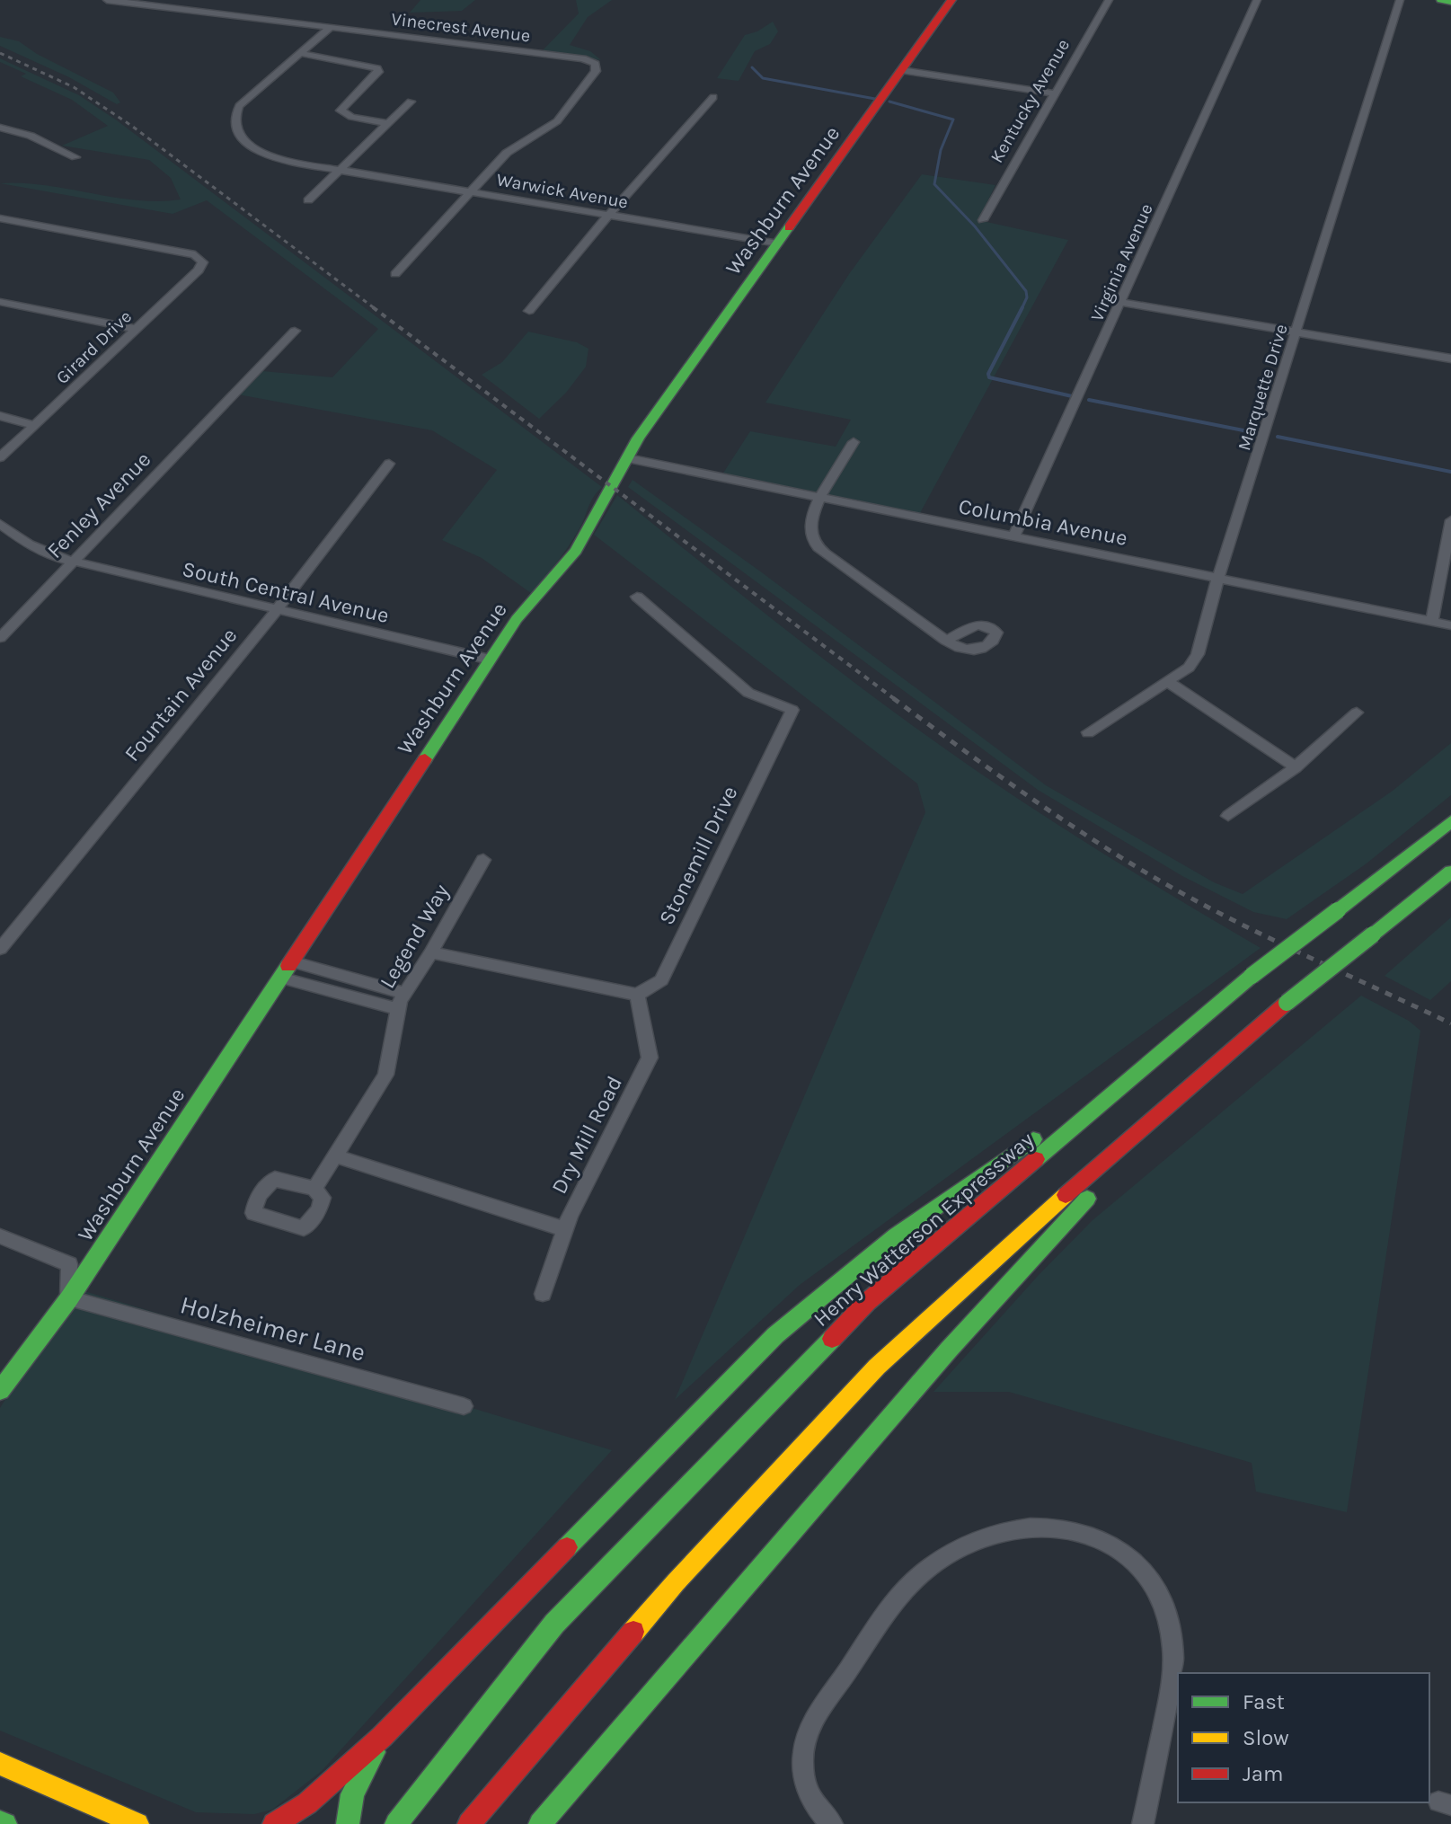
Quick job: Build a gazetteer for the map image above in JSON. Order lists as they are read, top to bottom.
{
  "streets": {
    "main road": ["Washburn Avenue", "Henry Watterson Expressway"],
    "street": [
      "Vinecrest Avenue",
      "Kentucky Avenue",
      "Warwick Avenue",
      "Virginia Avenue",
      "Girard Drive",
      "Marquette Drive",
      "Fenley Avenue",
      "Columbia Avenue",
      "South Central Avenue",
      "Fountain Avenue",
      "Stonemill Drive",
      "Legend Way",
      "Dry Mill Road",
      "Holzheimer Lane"
    ]
  },
  "crossings": [
    ["Vinecrest Avenue", "Warwick Avenue"],
    ["Warwick Avenue", "Washburn Avenue"],
    ["Washburn Avenue", "Columbia Avenue"],
    ["Washburn Avenue", "South Central Avenue"],
    ["Washburn Avenue", "Holzheimer Lane"],
    ["Virginia Avenue", "Columbia Avenue"],
    ["Marquette Drive", "Columbia Avenue"],
    ["Fenley Avenue", "South Central Avenue"],
    ["South Central Avenue", "Fountain Avenue"],
    ["Stonemill Drive", "Dry Mill Road"]
  ],
  "legend": ["Fast", "Slow", "Jam"]
}
